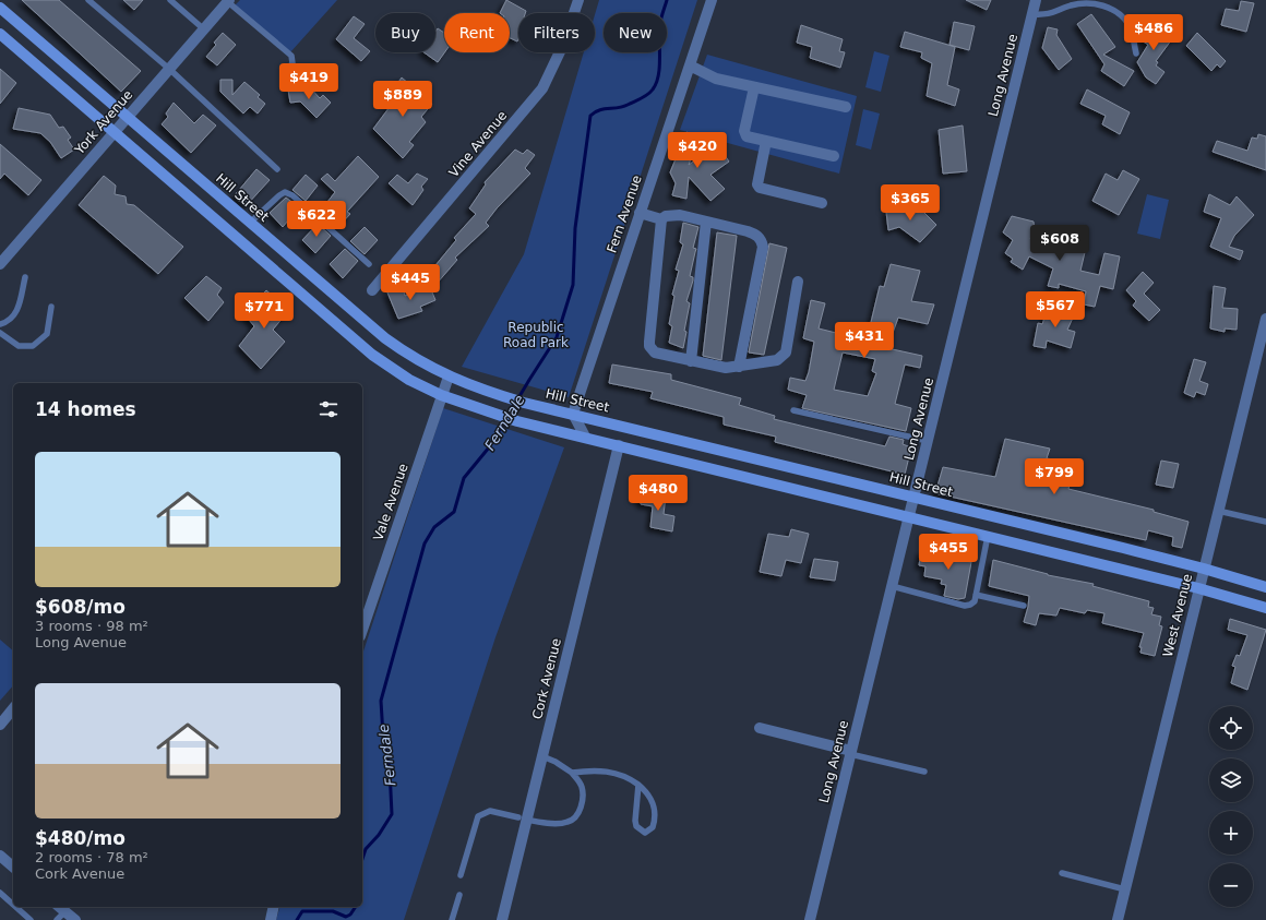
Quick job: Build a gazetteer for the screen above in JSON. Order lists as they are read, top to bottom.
{
  "streets": {
    "main road": ["Hill Street"],
    "street": [
      "Long Avenue",
      "York Avenue",
      "Vine Avenue",
      "Fern Avenue",
      "Vale Avenue",
      "West Avenue",
      "Cork Avenue"
    ]
  },
  "crossings": [
    ["Long Avenue", "Hill Street"],
    ["York Avenue", "Hill Street"],
    ["Hill Street", "Fern Avenue"],
    ["Hill Street", "Vale Avenue"],
    ["Hill Street", "West Avenue"]
  ],
  "water": ["Ferndale"],
  "parks": ["Republic Road Park"],
  "page": {
    "chip": [
      "Buy",
      "Rent",
      "Filters",
      "New"
    ],
    "price": [
      "$486",
      "$419",
      "$889",
      "$420",
      "$365",
      "$622",
      "$608",
      "$445",
      "$567",
      "$771",
      "$431",
      "$799",
      "$480",
      "$455"
    ],
    "heading": "14 homes",
    "list": [
      {
        "name": "$608/mo",
        "note": "3 rooms · 98 m² · Long Avenue"
      },
      {
        "name": "$480/mo",
        "note": "2 rooms · 78 m² · Cork Avenue"
      }
    ],
    "map_buttons": ["+", "−"]
  }
}
